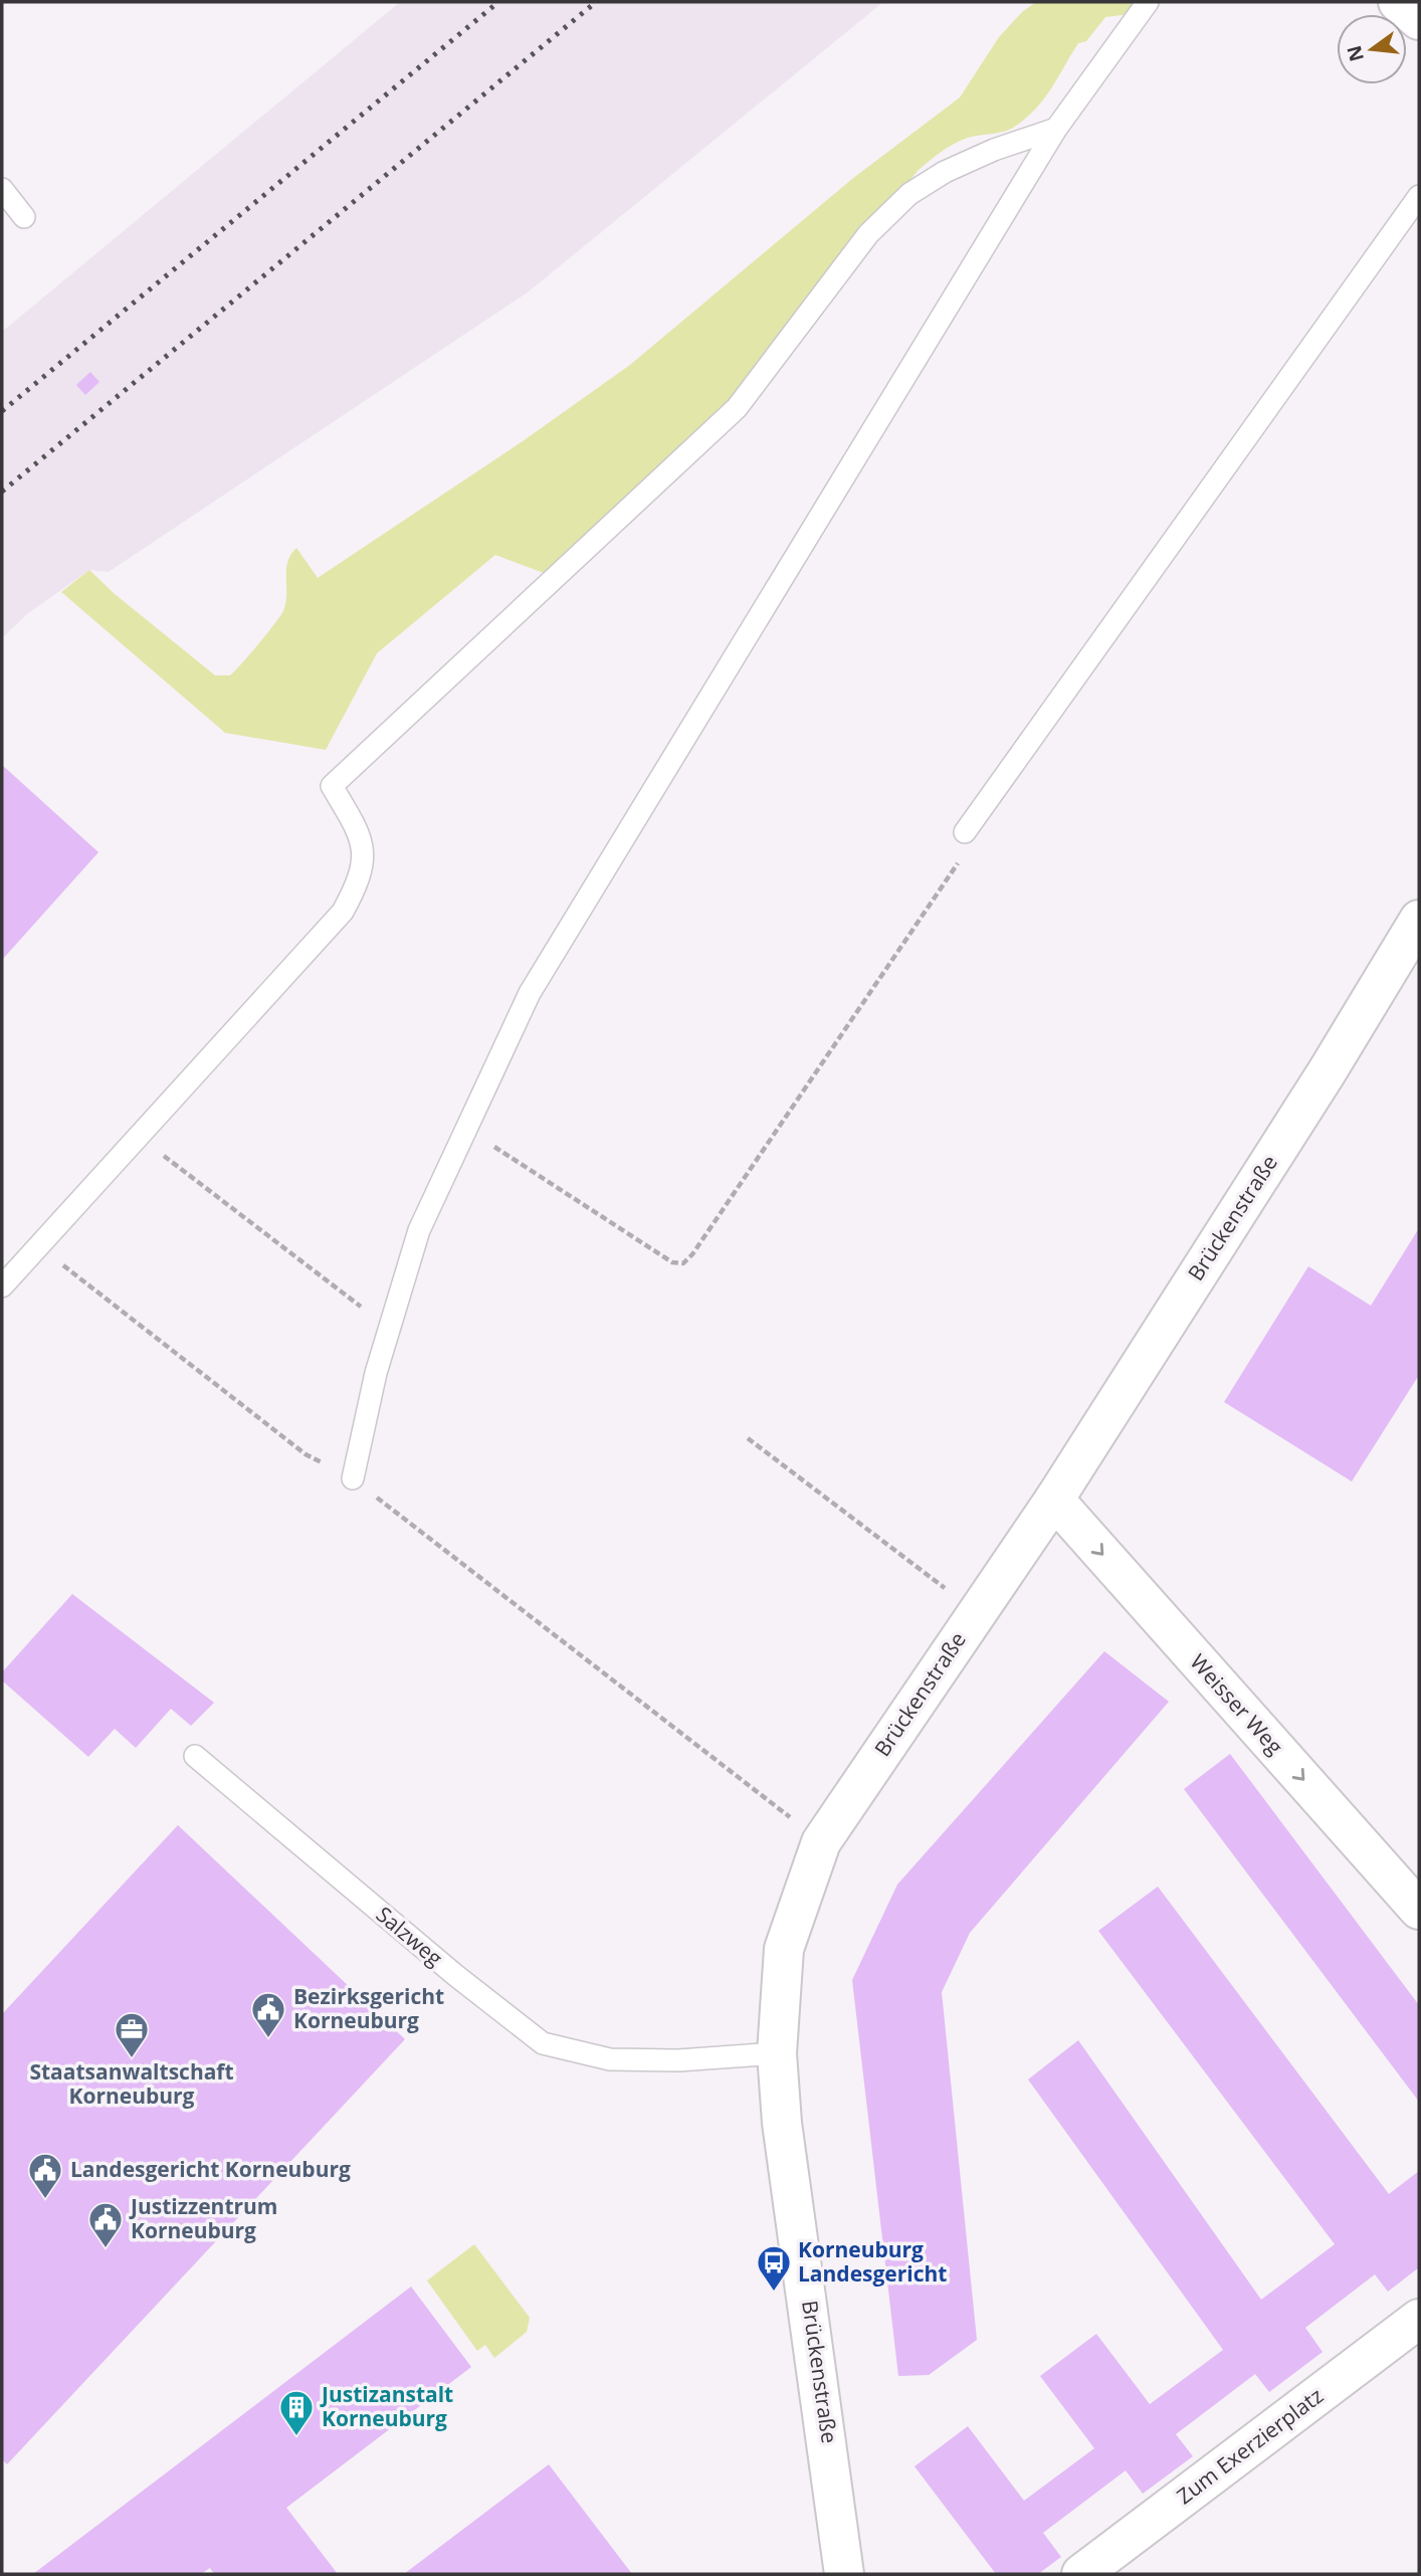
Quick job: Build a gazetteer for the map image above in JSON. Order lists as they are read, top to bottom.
{
  "streets": {
    "street": ["Brückenstraße", "Weisser Weg", "Zum Exerzierplatz"],
    "lane": ["Salzweg"]
  },
  "crossings": [
    ["Brückenstraße", "Weisser Weg"],
    ["Brückenstraße", "Salzweg"]
  ],
  "one_way": ["Weisser Weg"],
  "places": {
    "public building": ["Bezirksgericht Korneuburg", "Landesgericht Korneuburg", "Justizzentrum Korneuburg"],
    "office": ["Staatsanwaltschaft Korneuburg"],
    "bus stop": ["Korneuburg Landesgericht"],
    "building": ["Justizanstalt Korneuburg"]
  },
  "north": "left"
}
